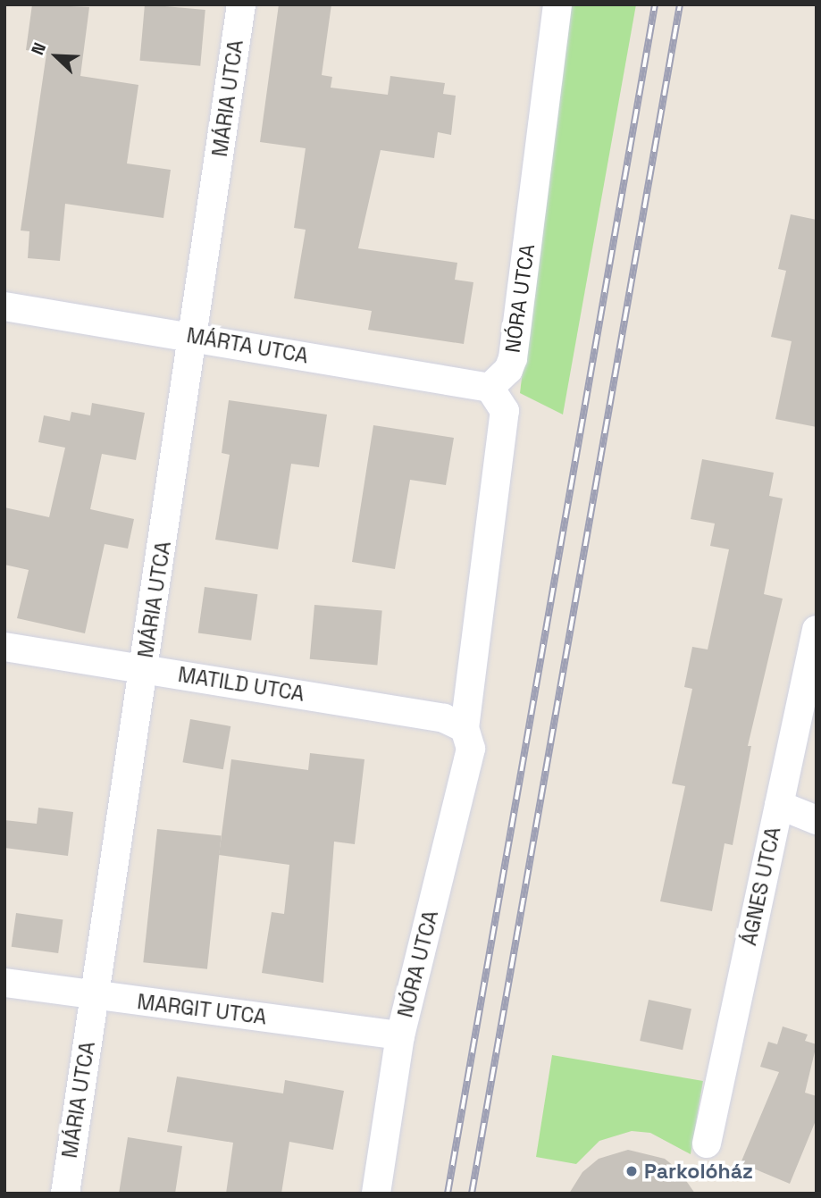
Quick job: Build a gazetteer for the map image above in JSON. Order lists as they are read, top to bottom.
{
  "streets": {
    "street": [
      "MÁRIA UTCA",
      "NÓRA UTCA",
      "MÁRTA UTCA",
      "MATILD UTCA",
      "ÁGNES UTCA",
      "MARGIT UTCA"
    ]
  },
  "crossings": [
    ["MÁRIA UTCA", "MÁRTA UTCA"],
    ["MÁRIA UTCA", "MATILD UTCA"],
    ["MÁRIA UTCA", "MARGIT UTCA"],
    ["NÓRA UTCA", "MÁRTA UTCA"],
    ["NÓRA UTCA", "MATILD UTCA"],
    ["NÓRA UTCA", "MARGIT UTCA"]
  ],
  "places": ["Parkolóház"],
  "north": "top left"
}
